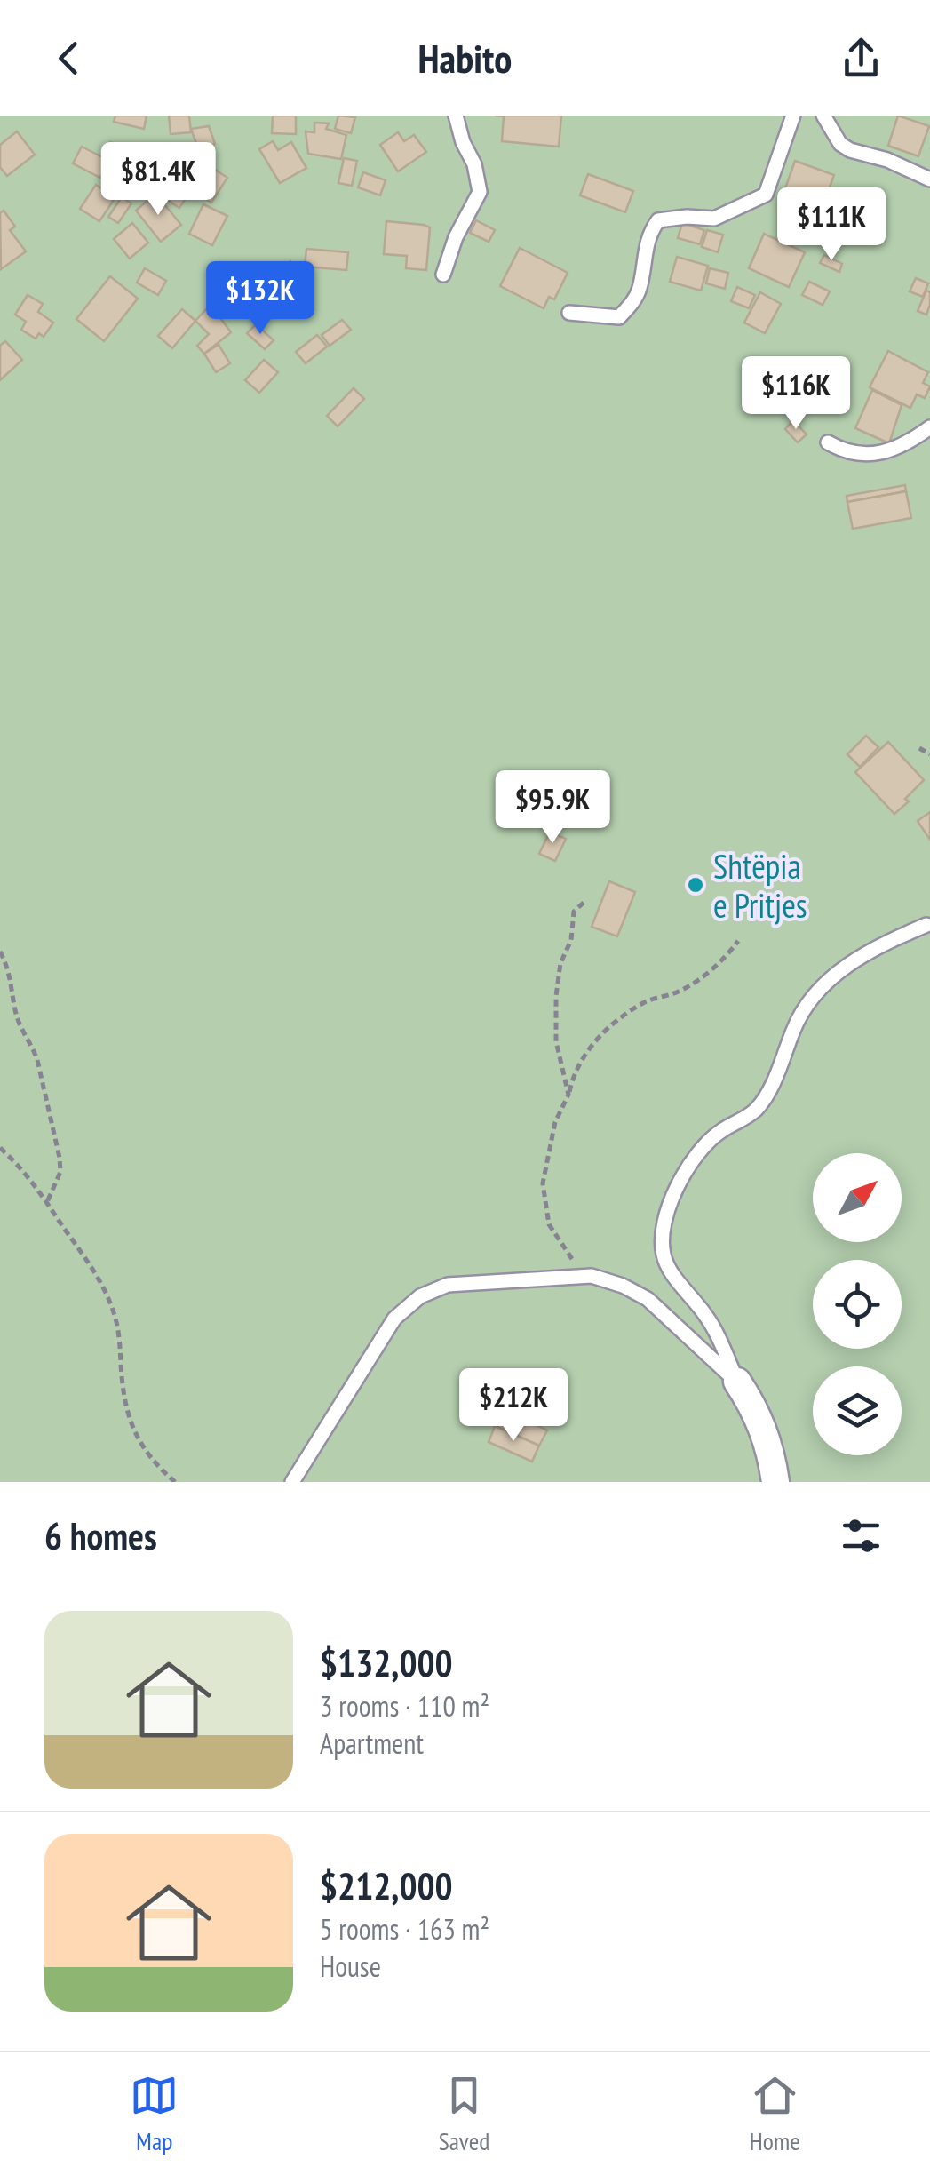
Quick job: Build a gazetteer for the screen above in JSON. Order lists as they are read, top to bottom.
{
  "places": ["Shtëpia e Pritjes"],
  "north": "top right",
  "page": {
    "header": "Habito",
    "price": [
      "$81.4K",
      "$111K",
      "$132K",
      "$116K",
      "$95.9K",
      "$212K"
    ],
    "heading": "6 homes",
    "list": [
      {
        "name": "$132,000",
        "note": "3 rooms · 110 m² · Apartment"
      },
      {
        "name": "$212,000",
        "note": "5 rooms · 163 m² · House"
      }
    ],
    "tabs": ["Map", "Saved", "Home"]
  }
}
